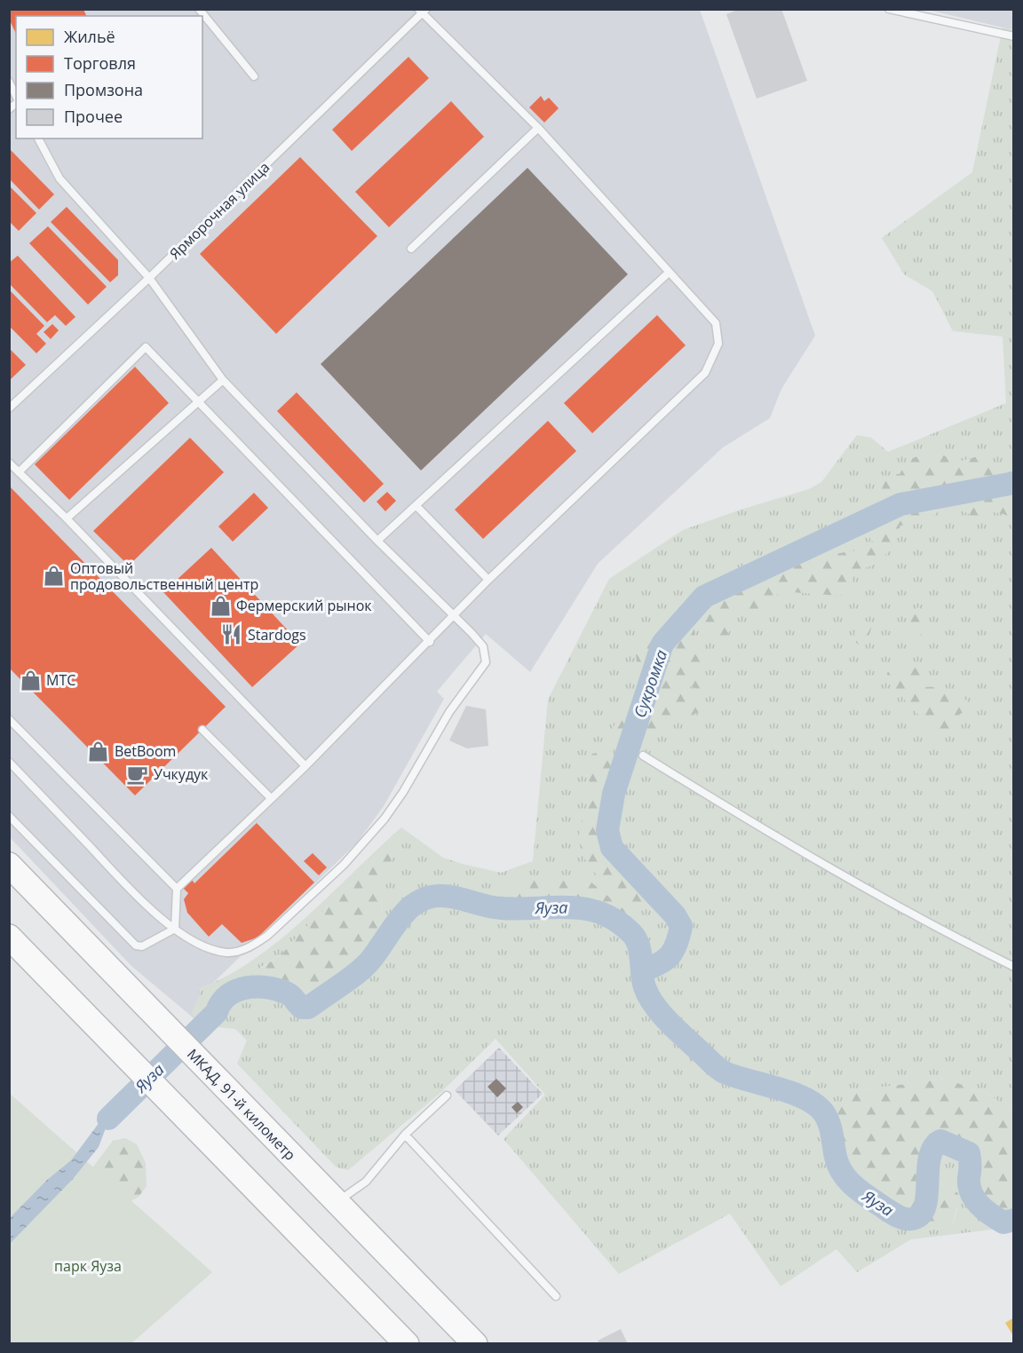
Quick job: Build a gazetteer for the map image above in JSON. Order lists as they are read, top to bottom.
{
  "streets": {
    "highway": ["МКАД, 91-й километр"],
    "lane": ["Ярморочная улица"]
  },
  "water": ["Сукромка", "Яуза"],
  "parks": ["парк Яуза"],
  "places": {
    "shop": [
      "Оптовый продовольственный центр",
      "Фермерский рынок",
      "МТС",
      "BetBoom"
    ],
    "restaurant": ["Stardogs"],
    "cafe": ["Учкудук"]
  },
  "legend": [
    "Жильё",
    "Торговля",
    "Промзона",
    "Прочее"
  ]
}
